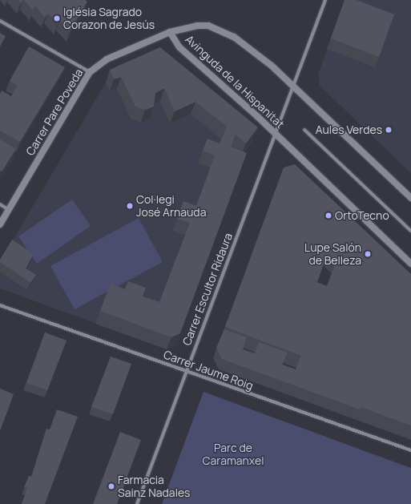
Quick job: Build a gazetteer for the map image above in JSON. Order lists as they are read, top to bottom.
{
  "streets": {
    "street": [
      "Avinguda de la Hispanitat",
      "Carrer Pare Poveda",
      "Carrer Escultor Ridaura",
      "Carrer Jaume Roig"
    ]
  },
  "crossings": [
    ["Avinguda de la Hispanitat", "Carrer Pare Poveda"],
    ["Avinguda de la Hispanitat", "Carrer Escultor Ridaura"],
    ["Carrer Escultor Ridaura", "Carrer Jaume Roig"]
  ],
  "parks": ["Parc de Caramanxel"],
  "places": [
    "Iglésia Sagrado Corazon de Jesús",
    "Aules Verdes",
    "Col·legi José Arnauda",
    "OrtoTecno",
    "Lupe Salón de Belleza",
    "Farmacia Sainz Nadales"
  ]
}
